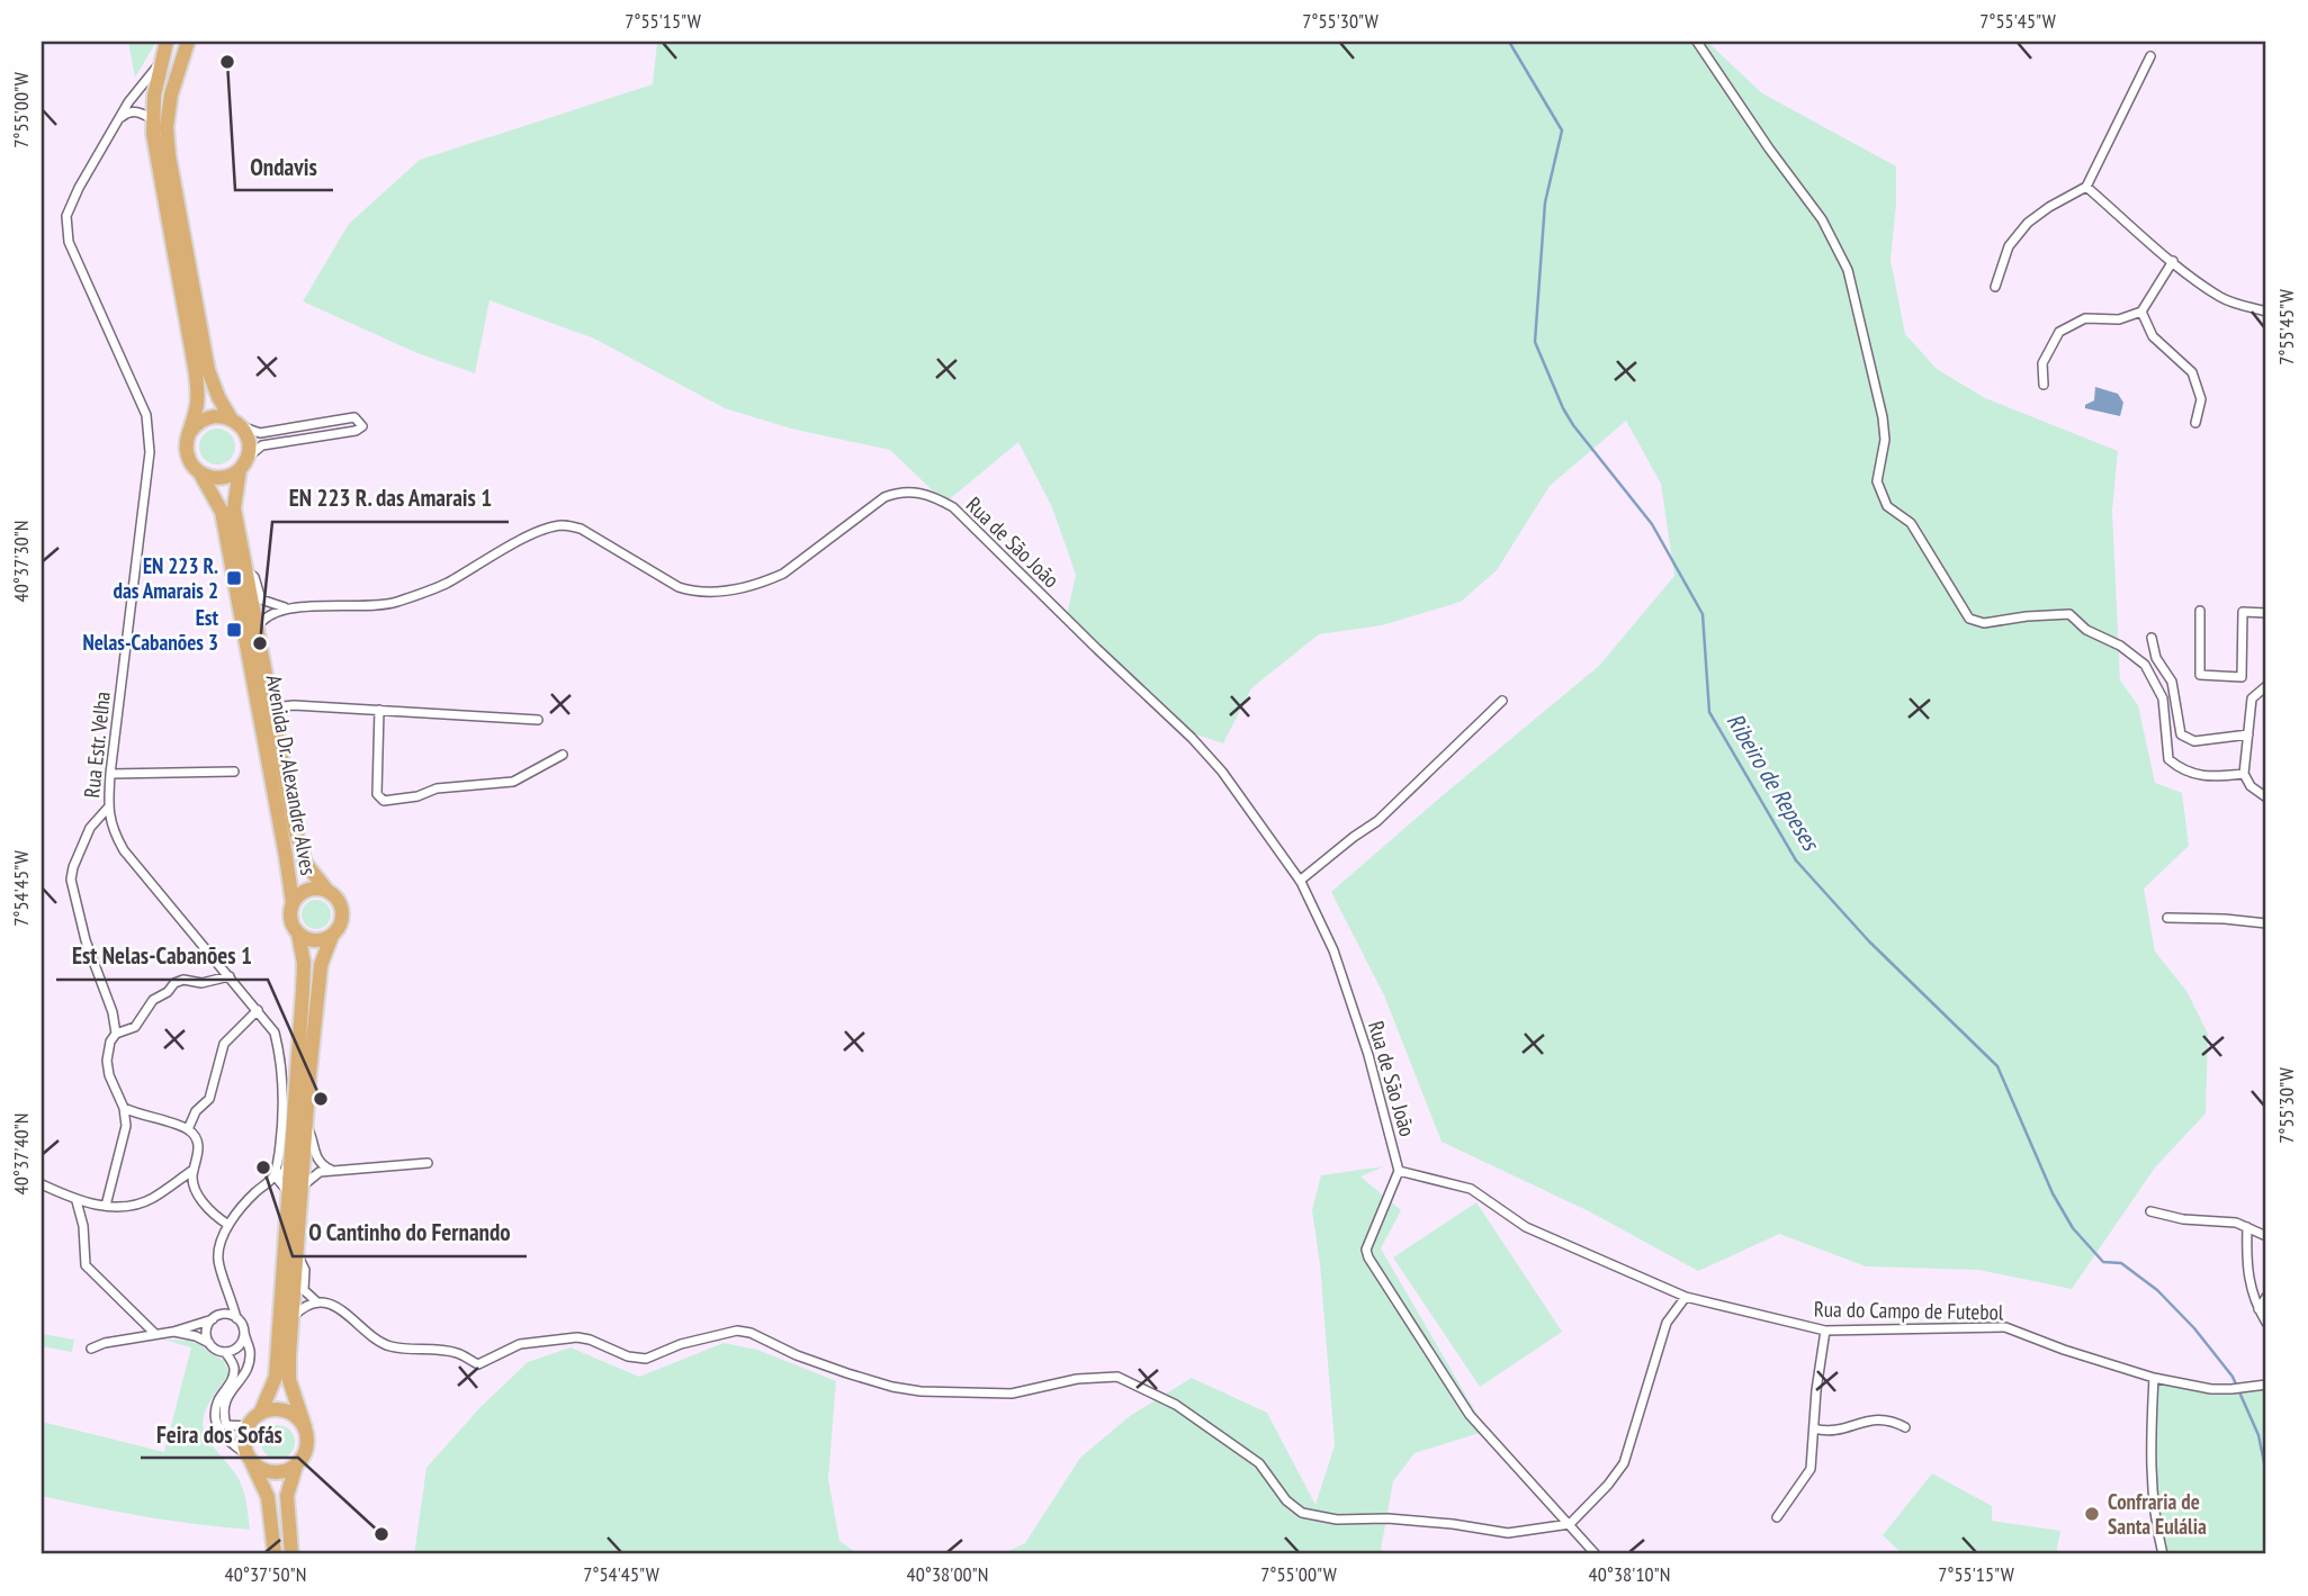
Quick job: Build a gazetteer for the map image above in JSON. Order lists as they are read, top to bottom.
{
  "streets": {
    "main road": ["Avenida Dr. Alexandre Alves"],
    "street": ["Rua de São João", "Rua Estr. Velha", "Rua do Campo de Futebol"]
  },
  "crossings": [
    ["Rua de São João", "Rua do Campo de Futebol"]
  ],
  "water": ["Ribeiro de Repeses"],
  "places": {
    "other": [
      "Ondavis",
      "EN 223 R. das Amarais 1",
      "Est Nelas-Cabanões 1",
      "O Cantinho do Fernando",
      "Confraria de Santa Eulália",
      "Feira dos Sofás"
    ],
    "transit": ["EN 223 R. das Amarais 2", "Est Nelas-Cabanões 3"]
  },
  "coordinates": [
    "7°55'15\"W",
    "7°55'30\"W",
    "7°55'45\"W",
    "7°55'00\"W",
    "40°37'30\"N",
    "7°54'45\"W",
    "40°37'40\"N",
    "40°37'50\"N",
    "40°38'00\"N",
    "40°38'10\"N"
  ]
}
